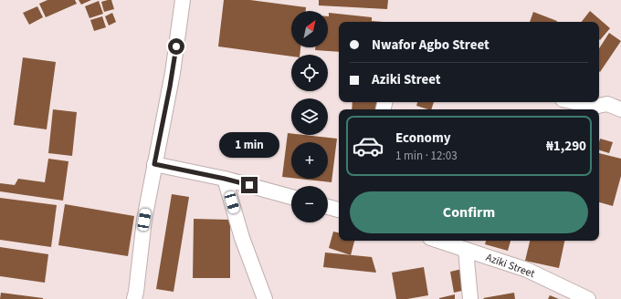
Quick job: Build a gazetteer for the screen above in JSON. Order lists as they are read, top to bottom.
{
  "streets": {
    "street": ["Aziki Street"]
  },
  "north": "top right",
  "page": {
    "map_buttons": ["+", "−"],
    "banner": ["Nwafor Agbo Street", "Aziki Street"],
    "list": [
      {
        "name": "Economy",
        "note": "1 min · 12:03",
        "value": "₦1,290"
      }
    ],
    "bubble": "1 min",
    "buttons": "Confirm"
  }
}
